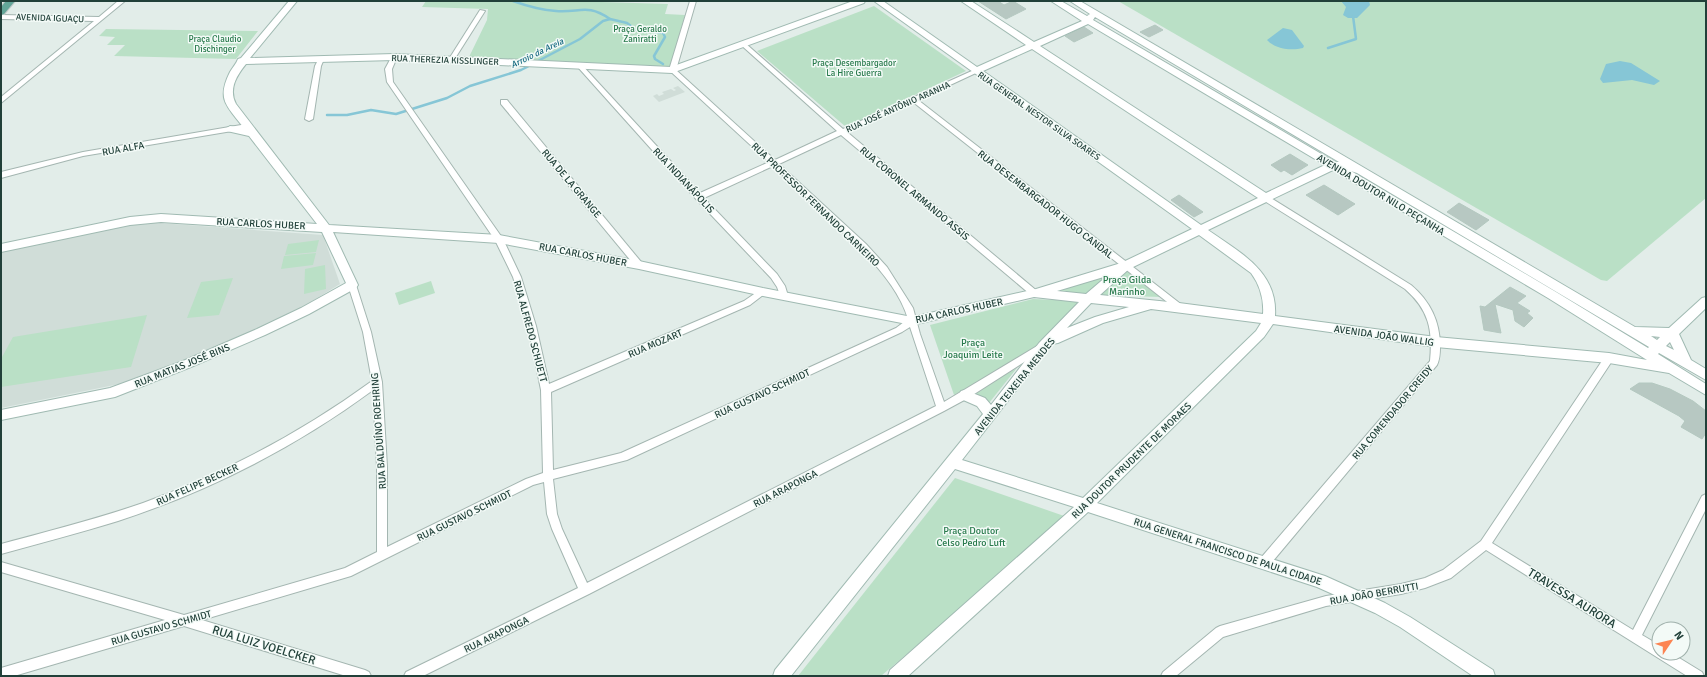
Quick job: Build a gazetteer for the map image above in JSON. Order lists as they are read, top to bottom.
{
  "streets": {
    "street": [
      "AVENIDA IGUAÇU",
      "RUA THEREZIA KISSLINGER",
      "RUA JOSÉ ANTÔNIO ARANHA",
      "RUA GENERAL NESTOR SILVA SOARES",
      "RUA ALFA",
      "RUA INDIANÁPOLIS",
      "RUA DE LA GRANGE",
      "RUA CORONEL ARMANDO ASSIS",
      "AVENIDA DOUTOR NILO PEÇANHA",
      "RUA PROFESSOR FERNANDO CARNEIRO",
      "RUA DESEMBARGADOR HUGO CANDAL",
      "RUA CARLOS HUBER",
      "RUA ALFREDO SCHUETT",
      "AVENIDA JOÃO WALLIG",
      "RUA MOZART",
      "RUA MATIAS JOSÉ BINS",
      "AVENIDA TEIXEIRA MENDES",
      "RUA GUSTAVO SCHMIDT",
      "RUA COMENDADOR CREIDY",
      "RUA BALDUÍNO ROEHRING",
      "RUA DOUTOR PRUDENTE DE MORAES",
      "RUA FELIPE BECKER",
      "RUA ARAPONGA",
      "RUA GENERAL FRANCISCO DE PAULA CIDADE",
      "RUA JOÃO BERRUTTI",
      "TRAVESSA AURORA",
      "RUA LUIZ VOELCKER"
    ]
  },
  "crossings": [
    ["RUA THEREZIA KISSLINGER", "RUA INDIANÁPOLIS"],
    ["RUA THEREZIA KISSLINGER", "RUA PROFESSOR FERNANDO CARNEIRO"],
    ["RUA THEREZIA KISSLINGER", "RUA ALFREDO SCHUETT"],
    ["RUA THEREZIA KISSLINGER", "RUA BALDUÍNO ROEHRING"],
    ["RUA JOSÉ ANTÔNIO ARANHA", "RUA GENERAL NESTOR SILVA SOARES"],
    ["RUA JOSÉ ANTÔNIO ARANHA", "RUA INDIANÁPOLIS"],
    ["RUA JOSÉ ANTÔNIO ARANHA", "RUA CORONEL ARMANDO ASSIS"],
    ["RUA JOSÉ ANTÔNIO ARANHA", "AVENIDA DOUTOR NILO PEÇANHA"],
    ["RUA JOSÉ ANTÔNIO ARANHA", "RUA PROFESSOR FERNANDO CARNEIRO"],
    ["RUA JOSÉ ANTÔNIO ARANHA", "RUA DESEMBARGADOR HUGO CANDAL"],
    ["RUA GENERAL NESTOR SILVA SOARES", "AVENIDA TEIXEIRA MENDES"],
    ["RUA INDIANÁPOLIS", "RUA CARLOS HUBER"],
    ["RUA DE LA GRANGE", "RUA CARLOS HUBER"],
    ["RUA CORONEL ARMANDO ASSIS", "RUA CARLOS HUBER"],
    ["AVENIDA DOUTOR NILO PEÇANHA", "AVENIDA JOÃO WALLIG"],
    ["AVENIDA DOUTOR NILO PEÇANHA", "AVENIDA TEIXEIRA MENDES"],
    ["RUA PROFESSOR FERNANDO CARNEIRO", "RUA CARLOS HUBER"],
    ["RUA PROFESSOR FERNANDO CARNEIRO", "RUA GUSTAVO SCHMIDT"],
    ["RUA PROFESSOR FERNANDO CARNEIRO", "RUA ARAPONGA"],
    ["RUA DESEMBARGADOR HUGO CANDAL", "AVENIDA JOÃO WALLIG"],
    ["RUA DESEMBARGADOR HUGO CANDAL", "AVENIDA TEIXEIRA MENDES"],
    ["RUA CARLOS HUBER", "RUA ALFREDO SCHUETT"],
    ["RUA CARLOS HUBER", "AVENIDA JOÃO WALLIG"],
    ["RUA CARLOS HUBER", "RUA MOZART"],
    ["RUA CARLOS HUBER", "AVENIDA TEIXEIRA MENDES"],
    ["RUA CARLOS HUBER", "RUA GUSTAVO SCHMIDT"],
    ["RUA CARLOS HUBER", "RUA BALDUÍNO ROEHRING"],
    ["RUA CARLOS HUBER", "RUA ARAPONGA"],
    ["RUA ALFREDO SCHUETT", "RUA MOZART"],
    ["RUA ALFREDO SCHUETT", "RUA GUSTAVO SCHMIDT"],
    ["RUA ALFREDO SCHUETT", "RUA ARAPONGA"],
    ["AVENIDA JOÃO WALLIG", "RUA COMENDADOR CREIDY"],
    ["AVENIDA JOÃO WALLIG", "RUA DOUTOR PRUDENTE DE MORAES"],
    ["AVENIDA JOÃO WALLIG", "RUA ARAPONGA"],
    ["AVENIDA JOÃO WALLIG", "RUA JOÃO BERRUTTI"],
    ["RUA MATIAS JOSÉ BINS", "RUA BALDUÍNO ROEHRING"],
    ["AVENIDA TEIXEIRA MENDES", "RUA COMENDADOR CREIDY"],
    ["AVENIDA TEIXEIRA MENDES", "RUA ARAPONGA"],
    ["AVENIDA TEIXEIRA MENDES", "RUA GENERAL FRANCISCO DE PAULA CIDADE"],
    ["RUA GUSTAVO SCHMIDT", "RUA BALDUÍNO ROEHRING"],
    ["RUA GUSTAVO SCHMIDT", "RUA LUIZ VOELCKER"],
    ["RUA COMENDADOR CREIDY", "RUA GENERAL FRANCISCO DE PAULA CIDADE"],
    ["RUA BALDUÍNO ROEHRING", "RUA FELIPE BECKER"],
    ["RUA DOUTOR PRUDENTE DE MORAES", "RUA GENERAL FRANCISCO DE PAULA CIDADE"],
    ["RUA GENERAL FRANCISCO DE PAULA CIDADE", "RUA JOÃO BERRUTTI"],
    ["RUA JOÃO BERRUTTI", "TRAVESSA AURORA"]
  ],
  "water": ["Arroio da Areia"],
  "parks": [
    "Praça Geraldo Zaniratti",
    "Praça Claudio Dischinger",
    "Praça Desembargador La Hire Guerra",
    "Praça Gilda Marinho",
    "Praça Joaquim Leite",
    "Praça Doutor Celso Pedro Luft"
  ],
  "north": "top right"
}
